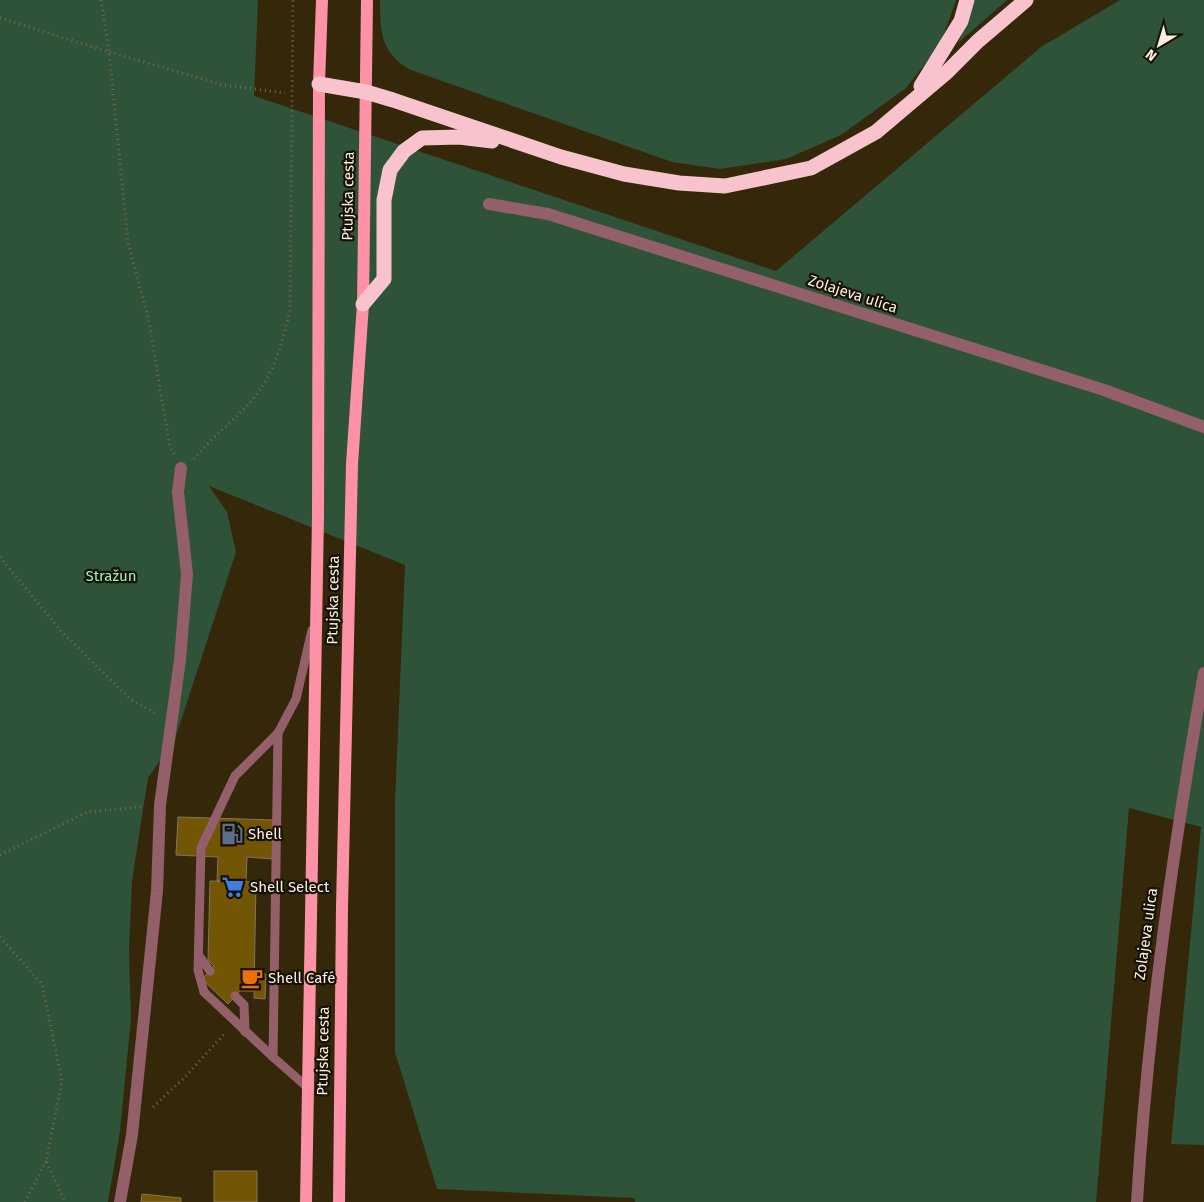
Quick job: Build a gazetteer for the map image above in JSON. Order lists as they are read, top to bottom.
{
  "streets": {
    "main road": ["Ptujska cesta"],
    "street": ["Zolajeva ulica"]
  },
  "parks": ["Stražun"],
  "places": {
    "fuel station": ["Shell"],
    "supermarket": ["Shell Select"],
    "cafe": ["Shell Café"]
  },
  "north": "bottom left"
}
